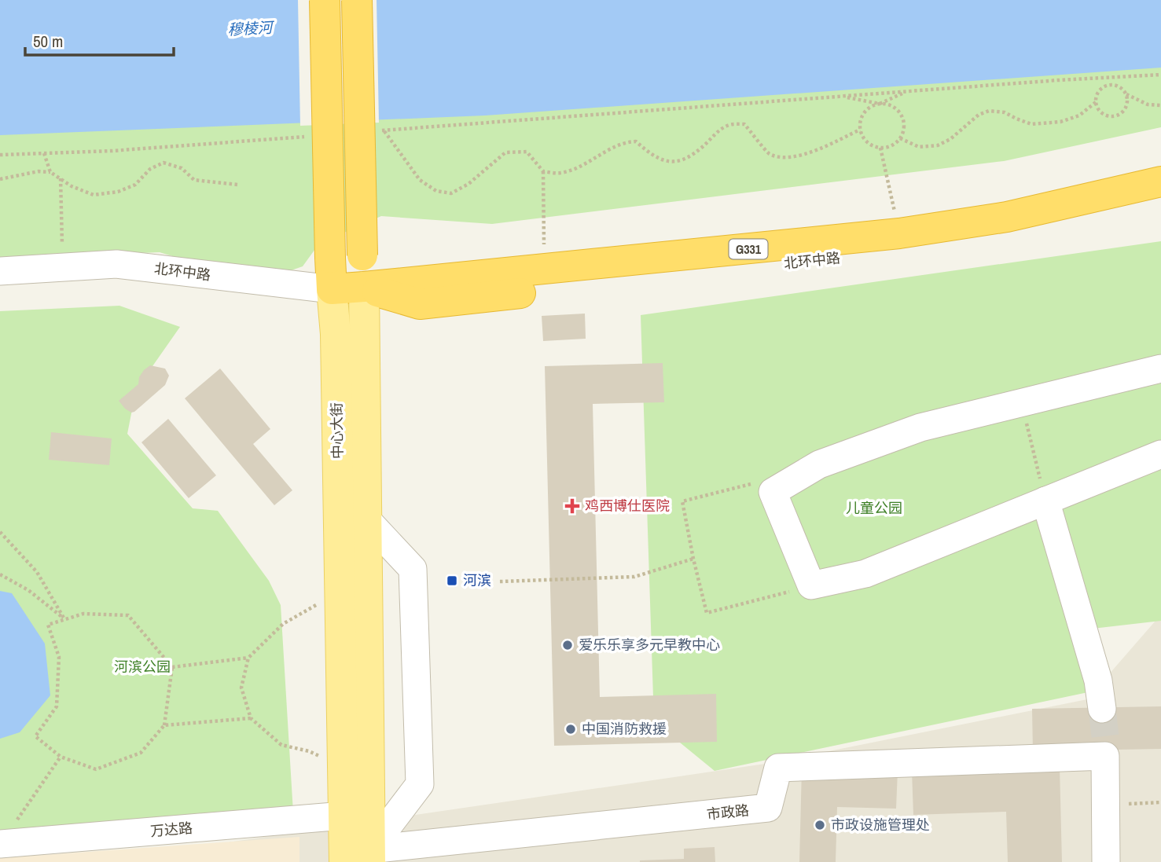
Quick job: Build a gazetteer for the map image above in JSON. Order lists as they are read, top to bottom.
{
  "streets": {
    "highway": ["G331", "北环中路", "中心大街"],
    "street": ["市政路", "万达路"]
  },
  "crossings": [
    ["北环中路", "中心大街"],
    ["中心大街", "市政路"],
    ["中心大街", "万达路"]
  ],
  "water": ["穆棱河"],
  "parks": ["儿童公园", "河滨公园"],
  "places": {
    "health": ["鸡西博仕医院"],
    "transit": ["河滨"],
    "other": ["爱乐乐享多元早教中心", "中国消防救援", "市政设施管理处"]
  },
  "scale_bar": "50 m"
}
